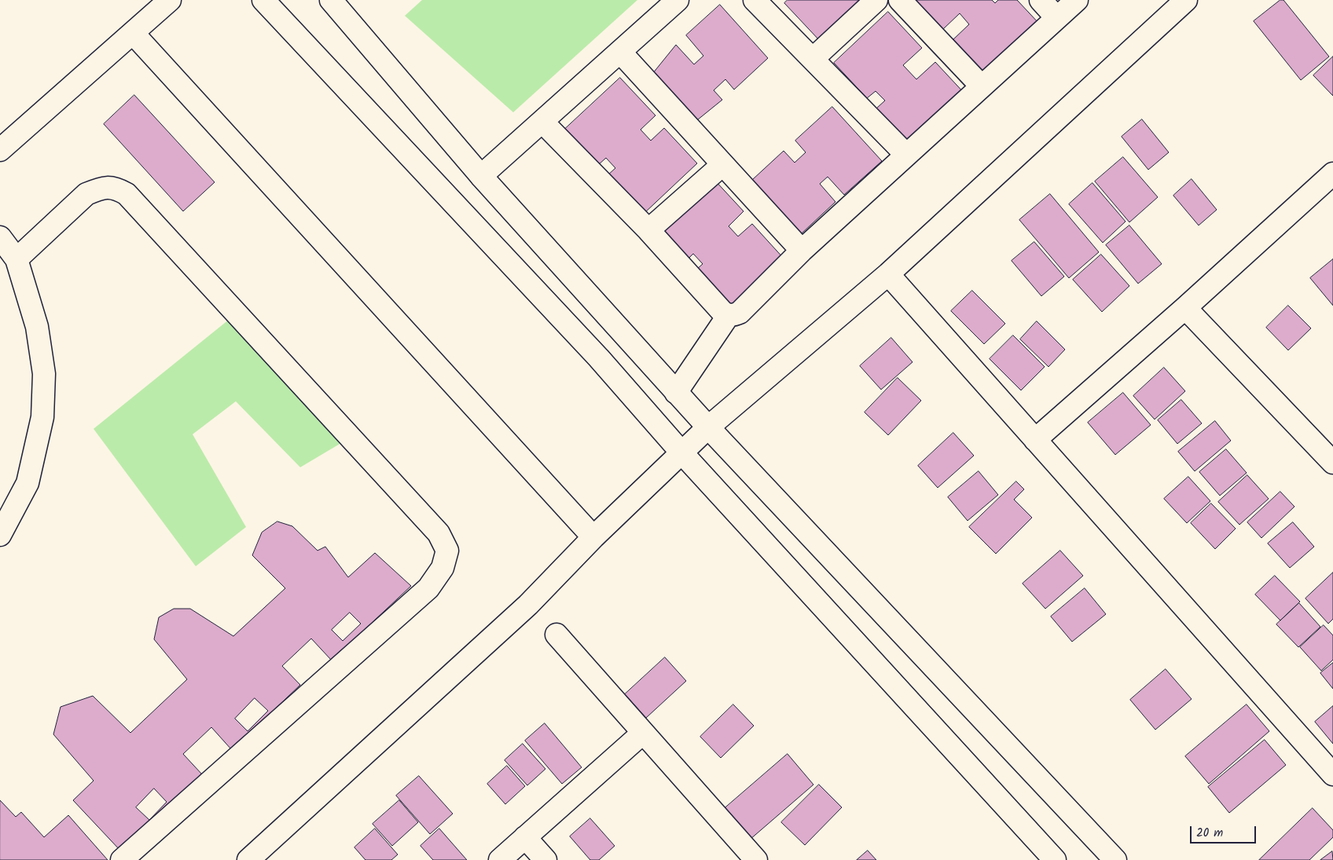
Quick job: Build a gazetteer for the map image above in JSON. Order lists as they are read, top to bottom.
{
  "scale_bar": "20 m"
}
